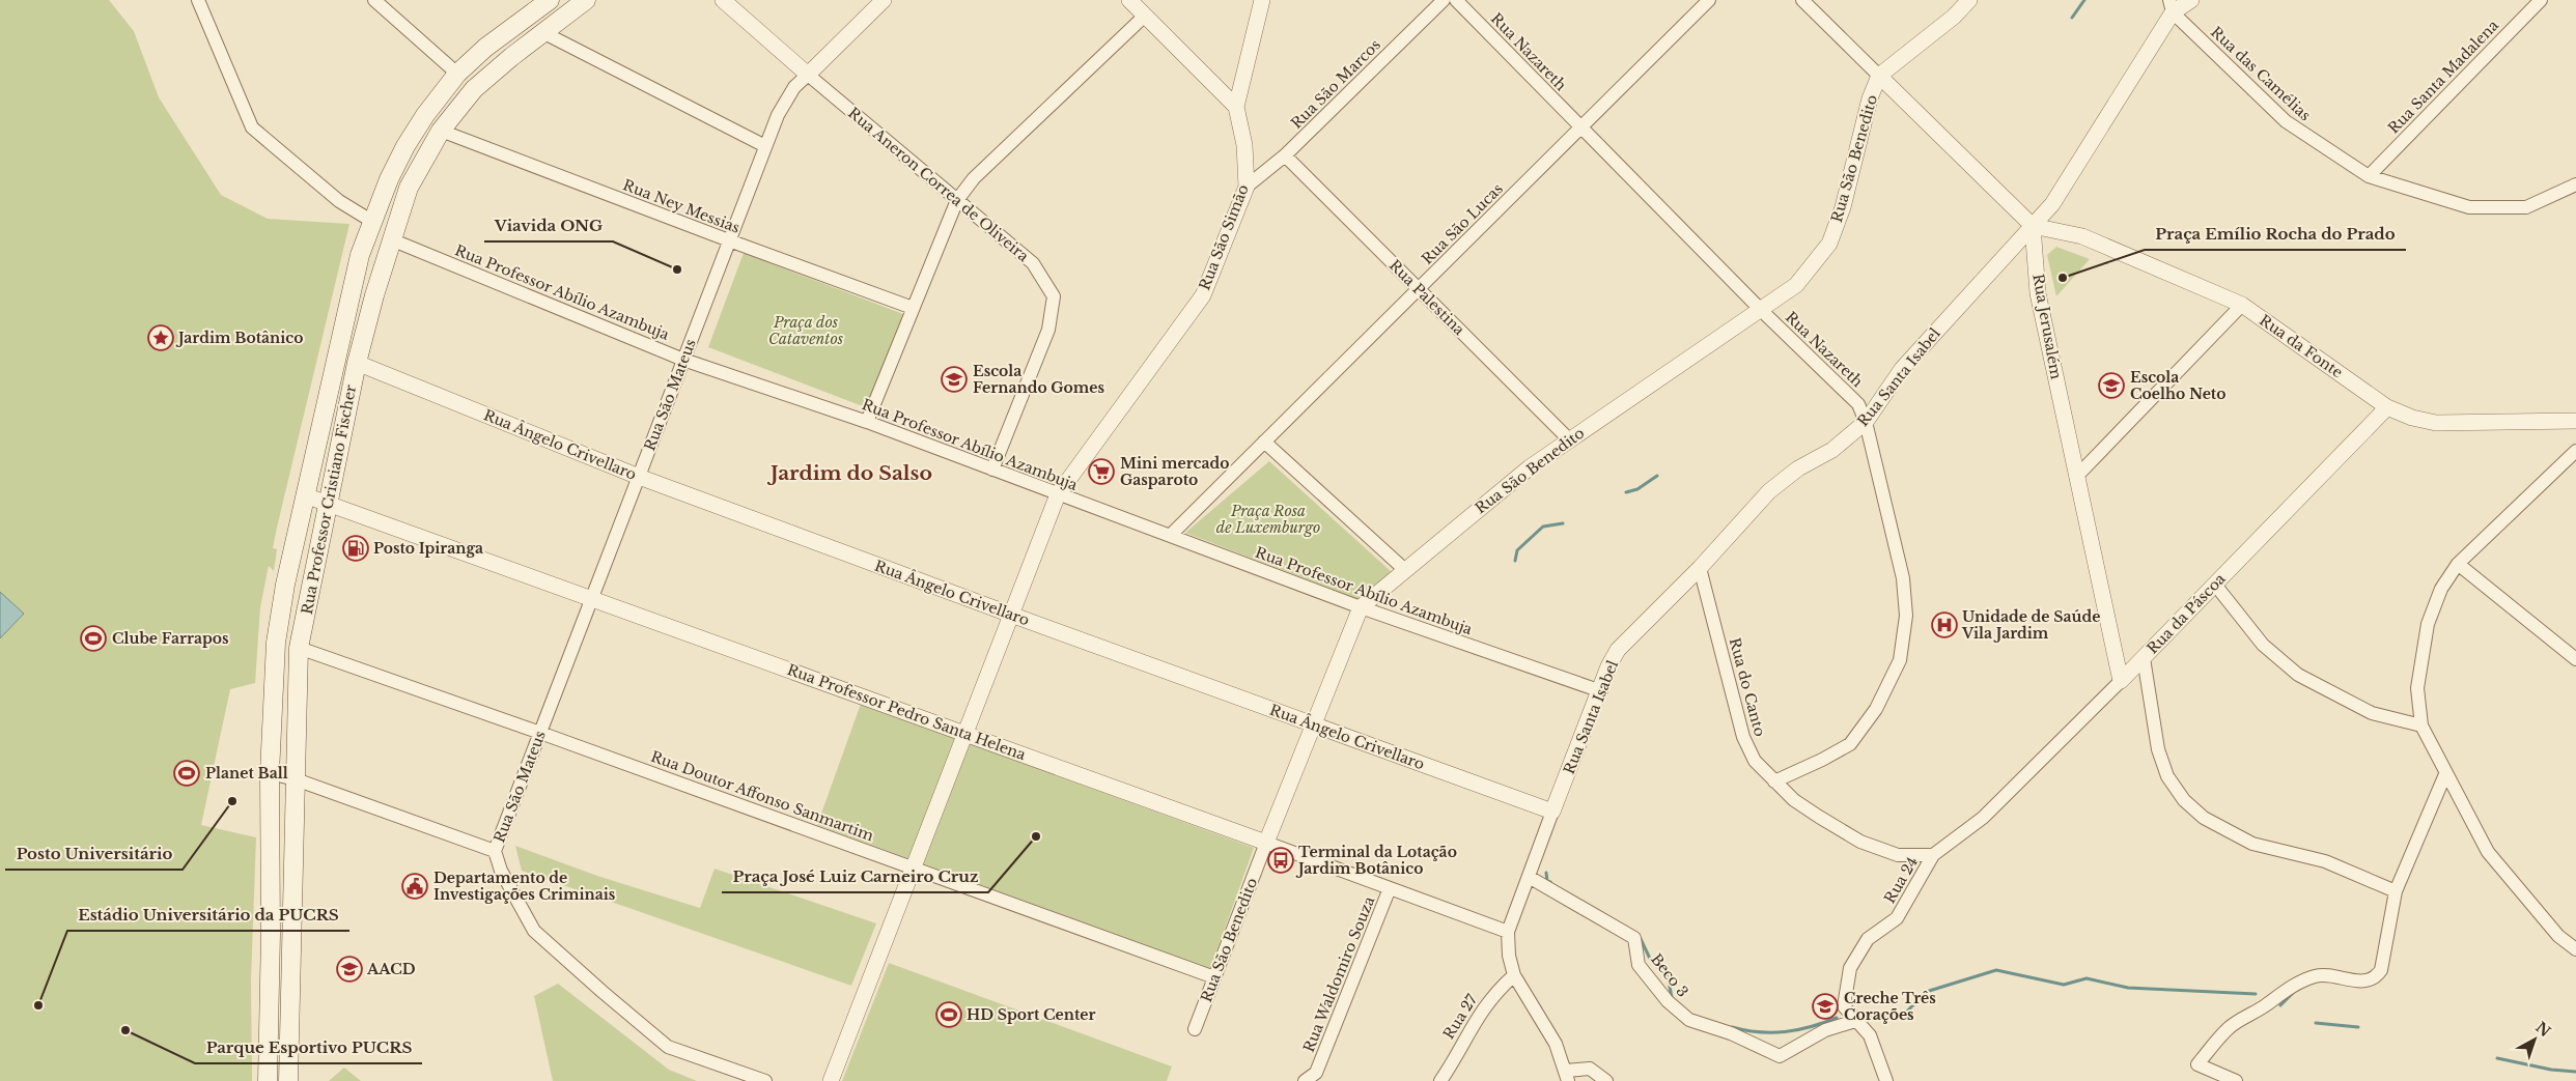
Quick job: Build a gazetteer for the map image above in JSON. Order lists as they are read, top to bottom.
{
  "streets": {
    "main road": ["Rua Professor Cristiano Fischer"],
    "street": [
      "Rua Nazareth",
      "Rua das Camélias",
      "Rua Santa Madalena",
      "Rua São Marcos",
      "Rua São Benedito",
      "Rua Aneron Correa de Oliveira",
      "Rua Ney Messias",
      "Rua São Lucas",
      "Rua São Simão",
      "Rua Professor Abílio Azambuja",
      "Rua Palestina",
      "Rua Jerusalém",
      "Rua da Fonte",
      "Rua Santa Isabel",
      "Rua São Mateus",
      "Rua Ângelo Crivellaro",
      "Rua da Páscoa",
      "Rua do Canto",
      "Rua Professor Pedro Santa Helena",
      "Rua Doutor Affonso Sanmartim",
      "Rua 24",
      "Rua Waldomiro Souza",
      "Beco 3",
      "Rua 27"
    ]
  },
  "crossings": [
    ["Rua Nazareth", "Rua São Benedito"],
    ["Rua Nazareth", "Rua São Lucas"],
    ["Rua Nazareth", "Rua Santa Isabel"],
    ["Rua Nazareth", "Rua do Canto"],
    ["Rua das Camélias", "Rua Santa Madalena"],
    ["Rua das Camélias", "Rua Santa Isabel"],
    ["Rua São Marcos", "Rua São Simão"],
    ["Rua São Marcos", "Rua Palestina"],
    ["Rua São Benedito", "Rua Professor Abílio Azambuja"],
    ["Rua São Benedito", "Rua Palestina"],
    ["Rua São Benedito", "Rua Ângelo Crivellaro"],
    ["Rua São Benedito", "Rua Professor Pedro Santa Helena"],
    ["Rua São Benedito", "Rua Doutor Affonso Sanmartim"],
    ["Rua Aneron Correa de Oliveira", "Rua Professor Abílio Azambuja"],
    ["Rua Aneron Correa de Oliveira", "Rua São Mateus"],
    ["Rua Ney Messias", "Rua São Mateus"],
    ["Rua Ney Messias", "Rua Professor Cristiano Fischer"],
    ["Rua São Lucas", "Rua Professor Abílio Azambuja"],
    ["Rua São Lucas", "Rua Palestina"],
    ["Rua São Simão", "Rua Professor Abílio Azambuja"],
    ["Rua São Simão", "Rua Ângelo Crivellaro"],
    ["Rua São Simão", "Rua Professor Pedro Santa Helena"],
    ["Rua São Simão", "Rua Doutor Affonso Sanmartim"],
    ["Rua Professor Abílio Azambuja", "Rua Santa Isabel"],
    ["Rua Professor Abílio Azambuja", "Rua São Mateus"],
    ["Rua Professor Abílio Azambuja", "Rua Professor Cristiano Fischer"],
    ["Rua Jerusalém", "Rua da Fonte"],
    ["Rua Jerusalém", "Rua Santa Isabel"],
    ["Rua Jerusalém", "Rua da Páscoa"],
    ["Rua da Fonte", "Rua Santa Isabel"],
    ["Rua da Fonte", "Rua da Páscoa"],
    ["Rua Santa Isabel", "Rua Ângelo Crivellaro"],
    ["Rua Santa Isabel", "Rua do Canto"],
    ["Rua Santa Isabel", "Rua Professor Pedro Santa Helena"],
    ["Rua Santa Isabel", "Beco 3"],
    ["Rua São Mateus", "Rua Ângelo Crivellaro"],
    ["Rua São Mateus", "Rua Professor Pedro Santa Helena"],
    ["Rua São Mateus", "Rua Doutor Affonso Sanmartim"],
    ["Rua Ângelo Crivellaro", "Rua Professor Cristiano Fischer"],
    ["Rua Professor Cristiano Fischer", "Rua Professor Pedro Santa Helena"],
    ["Rua Professor Cristiano Fischer", "Rua Doutor Affonso Sanmartim"],
    ["Rua da Páscoa", "Rua do Canto"],
    ["Rua da Páscoa", "Rua 24"],
    ["Rua do Canto", "Rua 24"],
    ["Rua Professor Pedro Santa Helena", "Rua Waldomiro Souza"],
    ["Rua 24", "Beco 3"]
  ],
  "districts": ["Jardim do Salso"],
  "parks": ["Praça dos Cataventos", "Praça Rosa de Luxemburgo"],
  "places": {
    "other": [
      "Viavida ONG",
      "Praça Emílio Rocha do Prado",
      "Posto Universitário",
      "Praça José Luiz Carneiro Cruz",
      "Estádio Universitário da PUCRS",
      "Parque Esportivo PUCRS"
    ],
    "place": ["Jardim Botânico"],
    "school or university": [
      "Escola Fernando Gomes",
      "Escola Coelho Neto",
      "AACD",
      "Creche Três Corações"
    ],
    "supermarket": ["Mini mercado Gasparoto"],
    "fuel station": ["Posto Ipiranga"],
    "hospital": ["Unidade de Saúde Vila Jardim"],
    "sports": ["Clube Farrapos", "Planet Ball", "HD Sport Center"],
    "bus stop": ["Terminal da Lotação Jardim Botânico"],
    "public building": ["Departamento de Investigações Criminais"]
  },
  "north": "top right"
}
